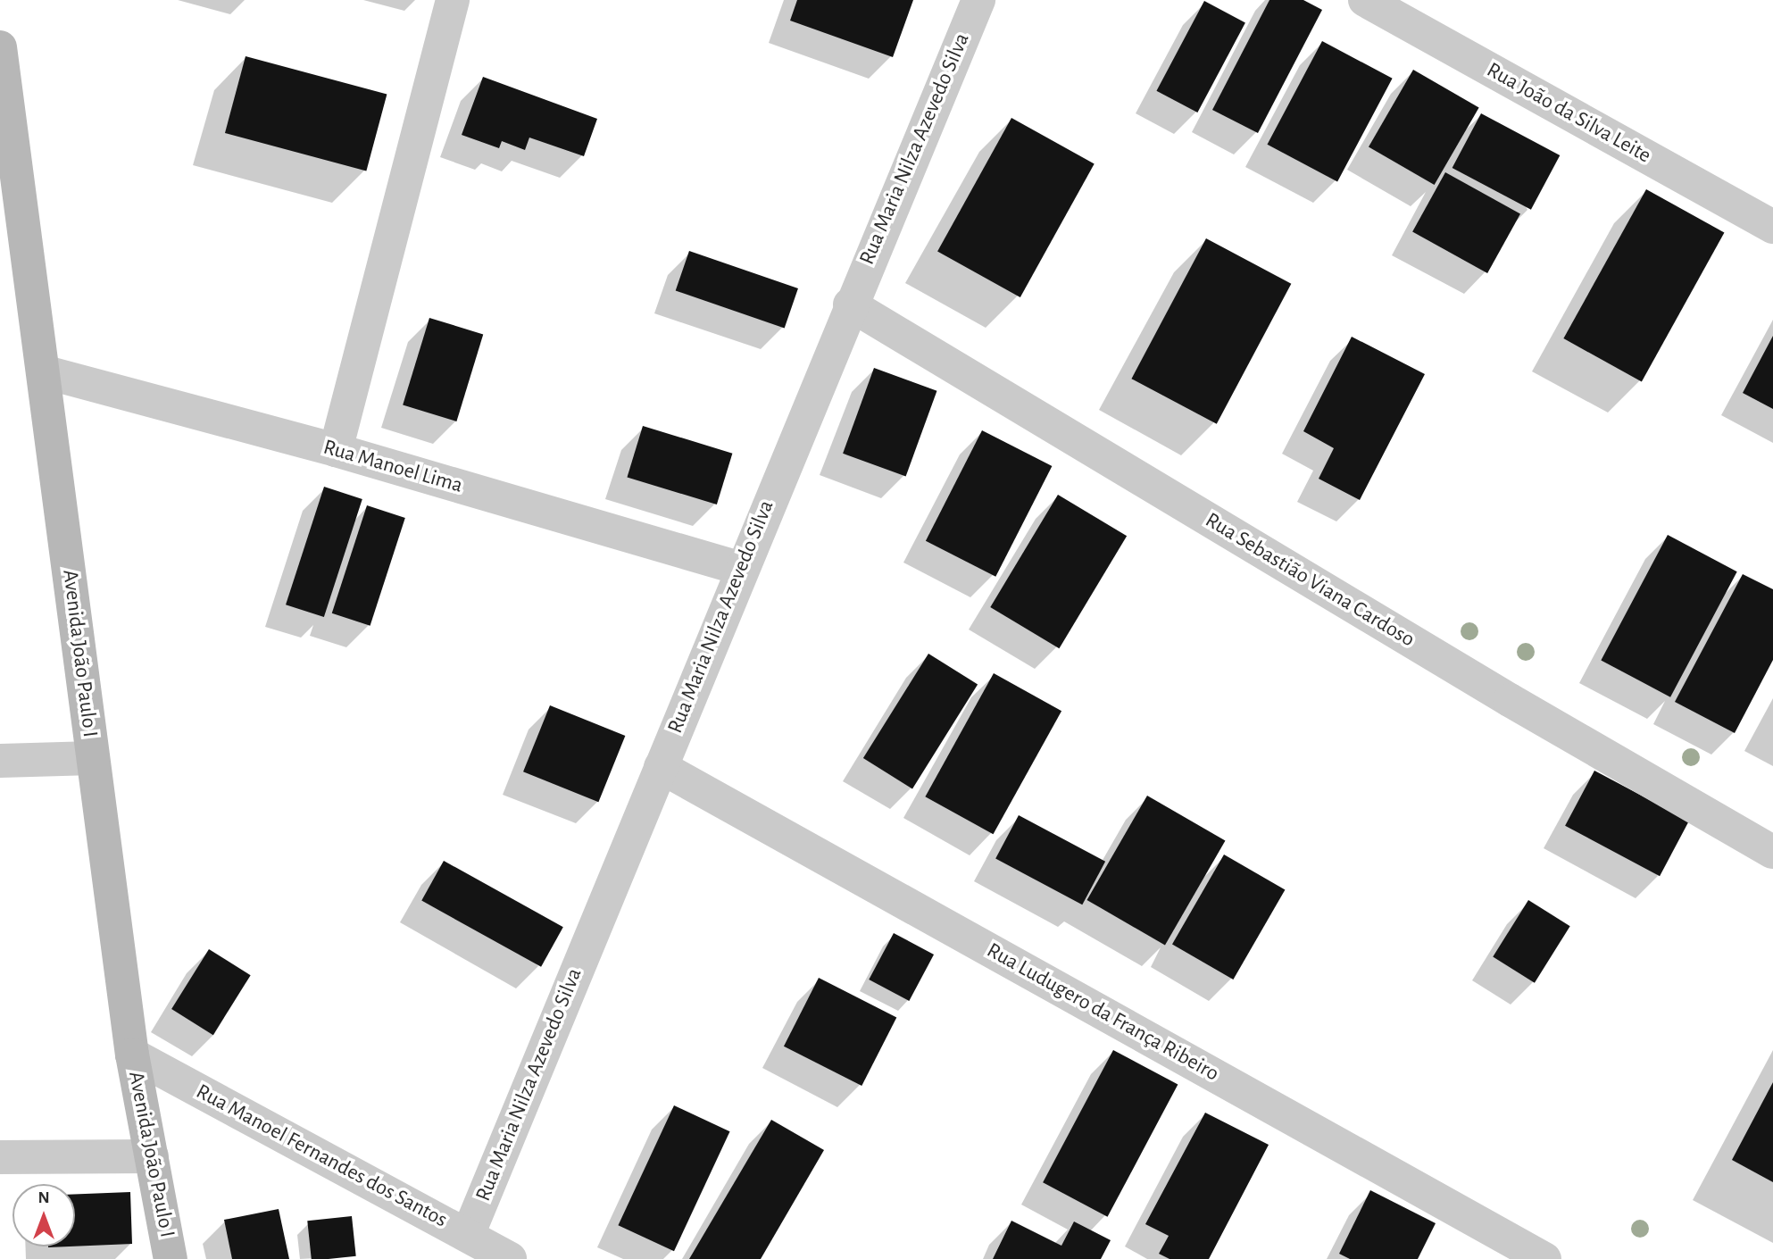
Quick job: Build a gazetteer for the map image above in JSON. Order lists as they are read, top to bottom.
{
  "streets": {
    "main road": ["Avenida João Paulo I"],
    "street": [
      "Rua João da Silva Leite",
      "Rua Maria Nilza Azevedo Silva",
      "Rua Manoel Lima",
      "Rua Sebastião Viana Cardoso",
      "Rua Ludugero da França Ribeiro",
      "Rua Manoel Fernandes dos Santos"
    ]
  },
  "crossings": [
    ["Rua Maria Nilza Azevedo Silva", "Rua Manoel Lima"],
    ["Rua Maria Nilza Azevedo Silva", "Rua Sebastião Viana Cardoso"],
    ["Rua Maria Nilza Azevedo Silva", "Rua Ludugero da França Ribeiro"],
    ["Rua Maria Nilza Azevedo Silva", "Rua Manoel Fernandes dos Santos"],
    ["Rua Manoel Lima", "Avenida João Paulo I"],
    ["Avenida João Paulo I", "Rua Manoel Fernandes dos Santos"]
  ],
  "north": "top"
}
